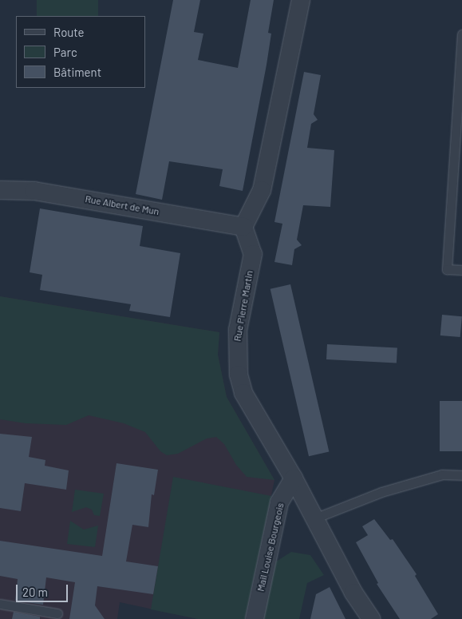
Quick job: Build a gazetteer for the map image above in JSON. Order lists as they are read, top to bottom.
{
  "streets": {
    "street": ["Rue Albert de Mun", "Rue Pierre Martin", "Mail Louise Bourgeois"]
  },
  "crossings": [
    ["Rue Albert de Mun", "Rue Pierre Martin"],
    ["Rue Pierre Martin", "Mail Louise Bourgeois"]
  ],
  "legend": ["Route", "Parc", "Bâtiment"],
  "scale_bar": "20 m"
}
